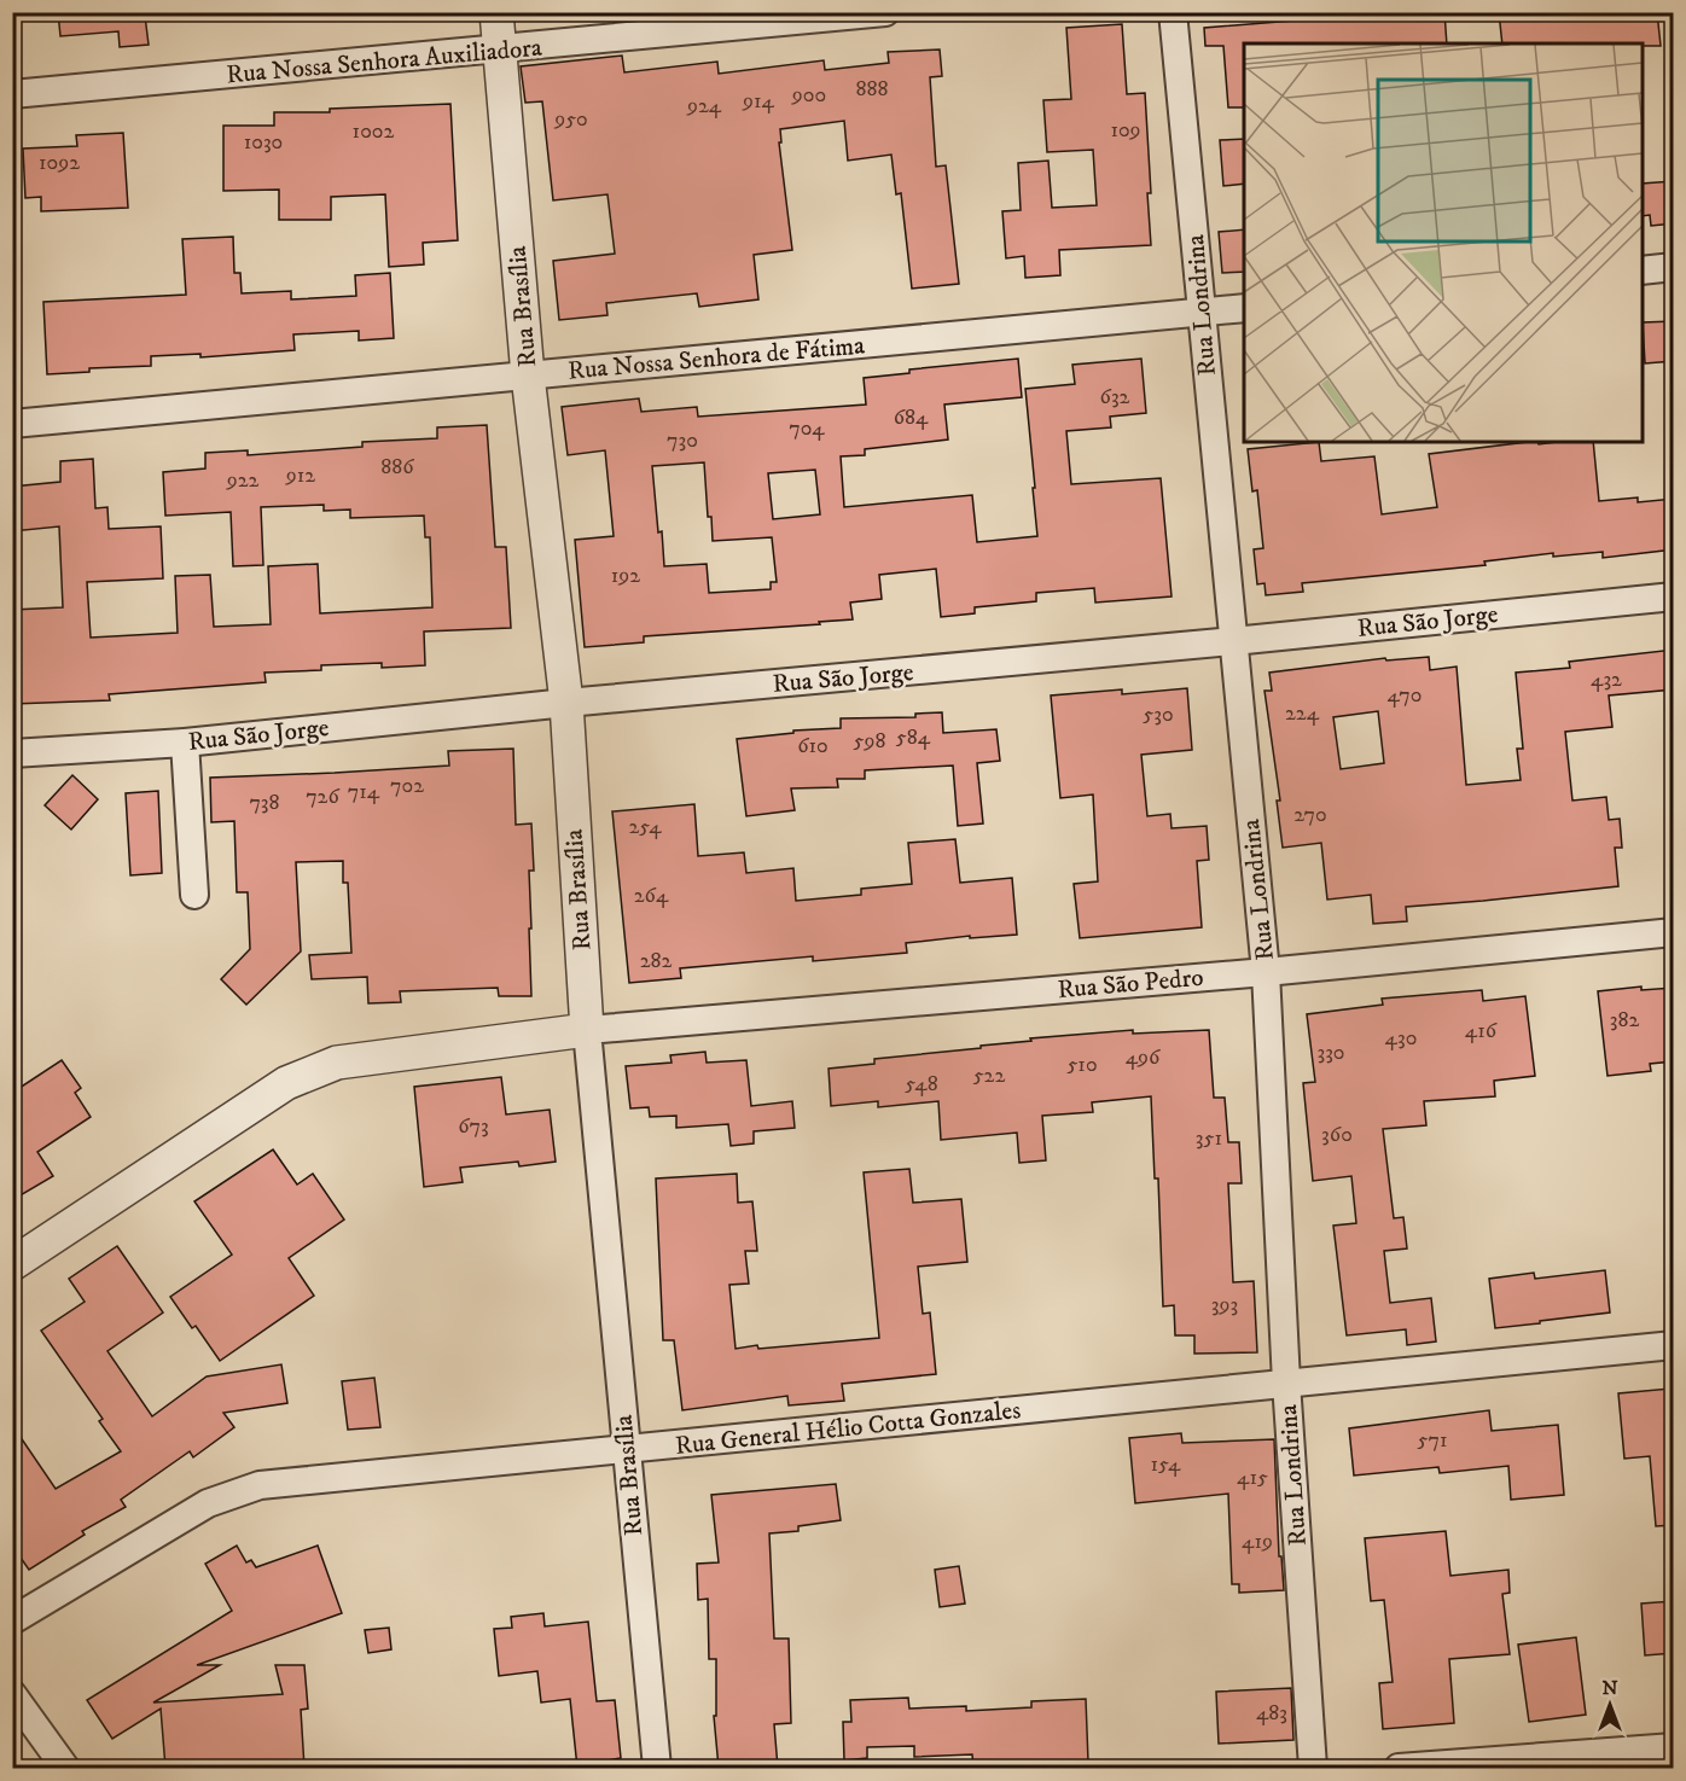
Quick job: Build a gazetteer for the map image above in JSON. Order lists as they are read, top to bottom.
{
  "streets": {
    "street": [
      "Rua Nossa Senhora Auxiliadora",
      "Rua Londrina",
      "Rua Brasília",
      "Rua Nossa Senhora de Fátima",
      "Rua São Jorge",
      "Rua São Pedro",
      "Rua General Hélio Cotta Gonzales"
    ]
  },
  "crossings": [
    ["Rua Nossa Senhora Auxiliadora", "Rua Brasília"],
    ["Rua Londrina", "Rua Nossa Senhora de Fátima"],
    ["Rua Londrina", "Rua São Jorge"],
    ["Rua Londrina", "Rua São Pedro"],
    ["Rua Londrina", "Rua General Hélio Cotta Gonzales"],
    ["Rua Brasília", "Rua Nossa Senhora de Fátima"],
    ["Rua Brasília", "Rua São Jorge"],
    ["Rua Brasília", "Rua São Pedro"],
    ["Rua Brasília", "Rua General Hélio Cotta Gonzales"]
  ],
  "house_numbers": [
    "888",
    "900",
    "914",
    "924",
    "950",
    "109",
    "1002",
    "1030",
    "1092",
    "632",
    "684",
    "704",
    "730",
    "886",
    "912",
    "922",
    "192",
    "432",
    "470",
    "224",
    "530",
    "584",
    "598",
    "610",
    "702",
    "714",
    "726",
    "738",
    "270",
    "254",
    "264",
    "282",
    "382",
    "416",
    "430",
    "330",
    "496",
    "510",
    "522",
    "548",
    "673",
    "360",
    "351",
    "393",
    "571",
    "154",
    "415",
    "419",
    "483"
  ],
  "north": "top"
}
